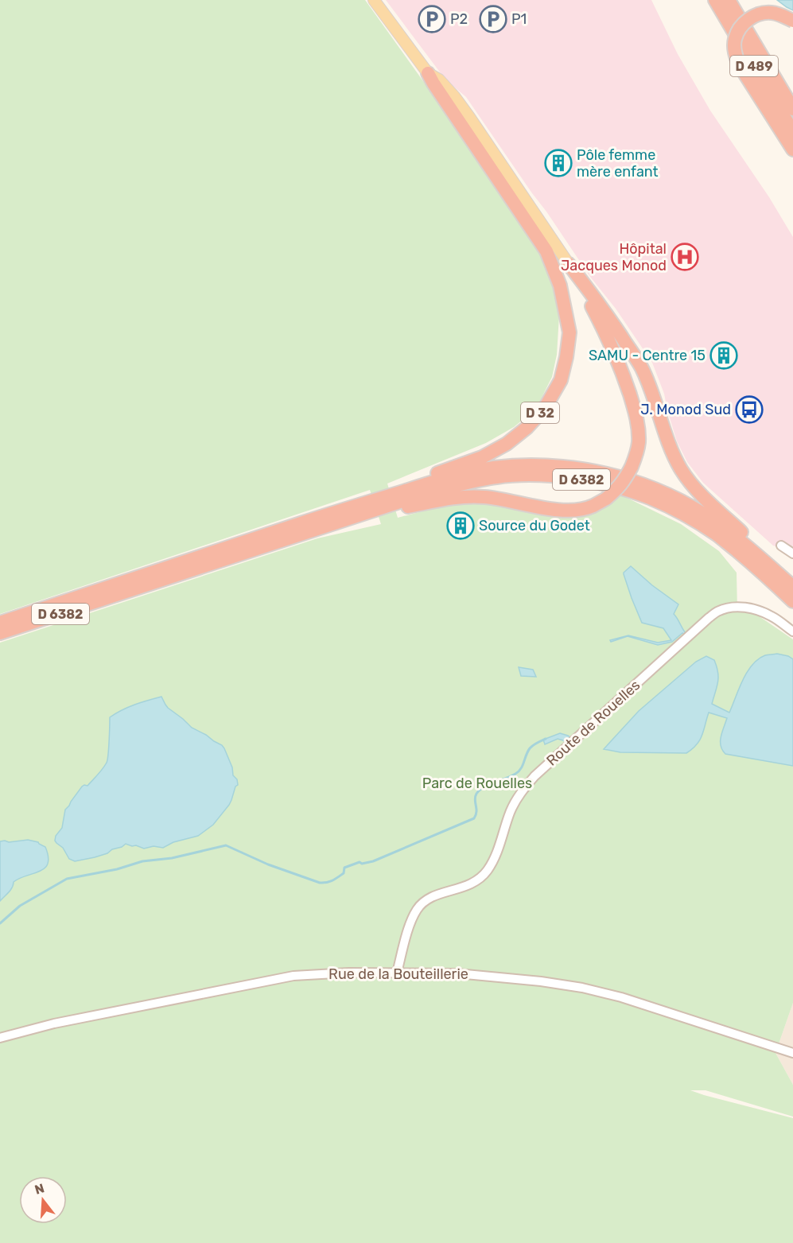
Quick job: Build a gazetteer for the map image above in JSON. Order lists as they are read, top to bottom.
{
  "streets": {
    "highway": ["D 489", "D 32", "D 6382"],
    "street": ["Route de Rouelles", "Rue de la Bouteillerie"]
  },
  "crossings": [
    ["D 32", "D 6382"],
    ["Route de Rouelles", "Rue de la Bouteillerie"]
  ],
  "parks": ["Parc de Rouelles"],
  "places": {
    "parking": ["P2", "P1"],
    "building": ["Pôle femme mère enfant", "SAMU - Centre 15", "Source du Godet"],
    "hospital": ["Hôpital Jacques Monod"],
    "bus stop": ["J. Monod Sud"]
  },
  "north": "top"
}
